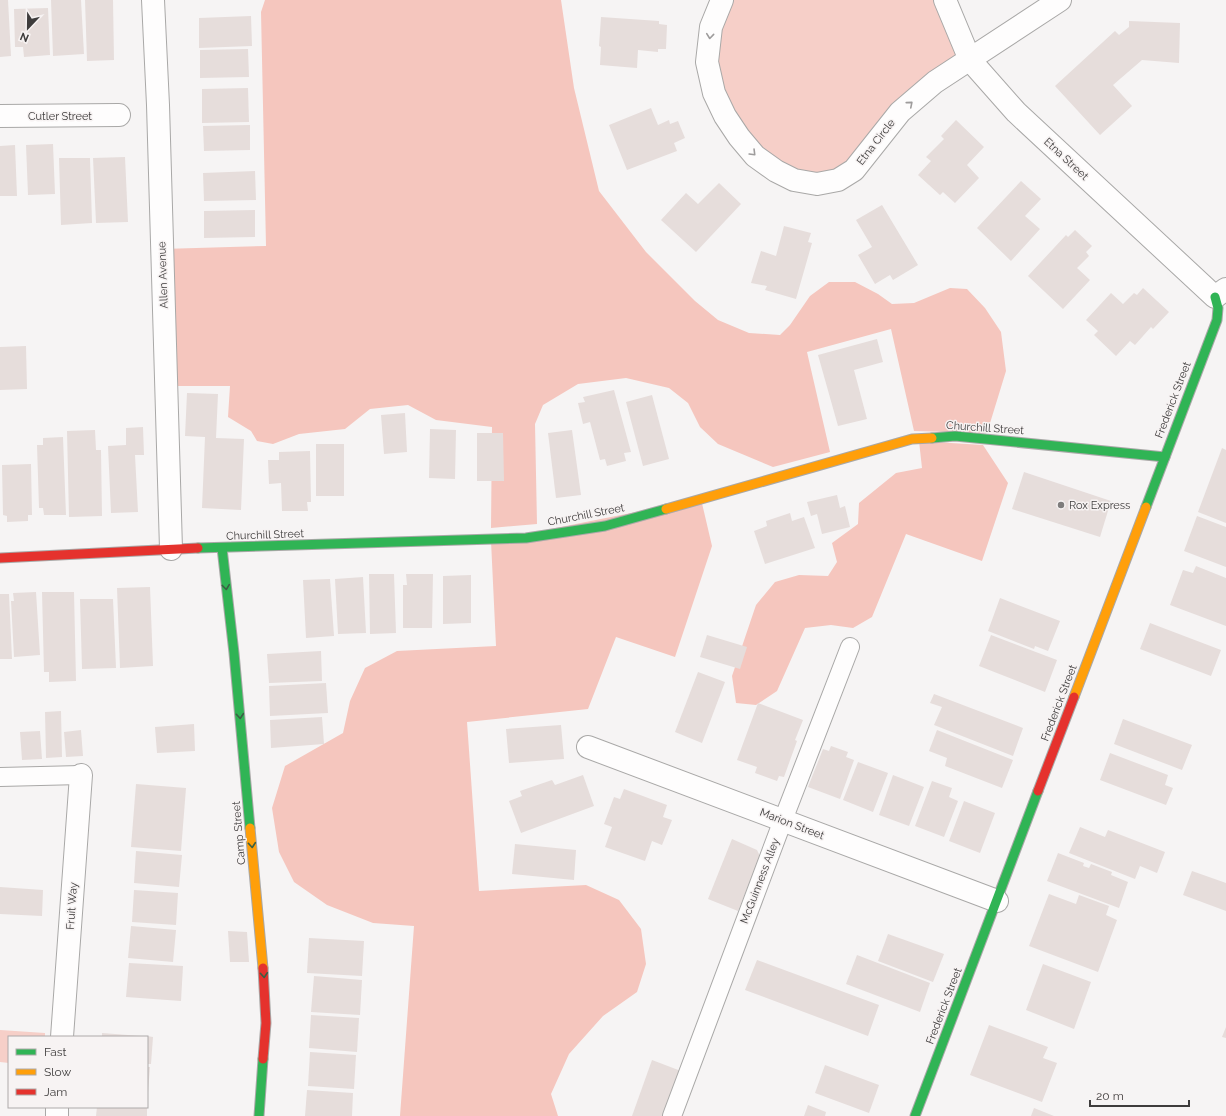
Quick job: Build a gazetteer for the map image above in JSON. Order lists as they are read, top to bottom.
{
  "streets": {
    "street": [
      "Cutler Street",
      "Etna Circle",
      "Etna Street",
      "Allen Avenue",
      "Frederick Street",
      "Churchill Street",
      "Marion Street",
      "Camp Street",
      "Fruit Way"
    ],
    "lane": ["McGuinness Alley"]
  },
  "crossings": [
    ["Etna Circle", "Etna Street"],
    ["Etna Street", "Frederick Street"],
    ["Allen Avenue", "Churchill Street"],
    ["Frederick Street", "Churchill Street"],
    ["Frederick Street", "Marion Street"],
    ["Churchill Street", "Camp Street"],
    ["Marion Street", "McGuinness Alley"]
  ],
  "one_way": ["Camp Street"],
  "places": ["Rox Express"],
  "legend": ["Fast", "Slow", "Jam"],
  "scale_bar": "20 m",
  "north": "bottom"
}
